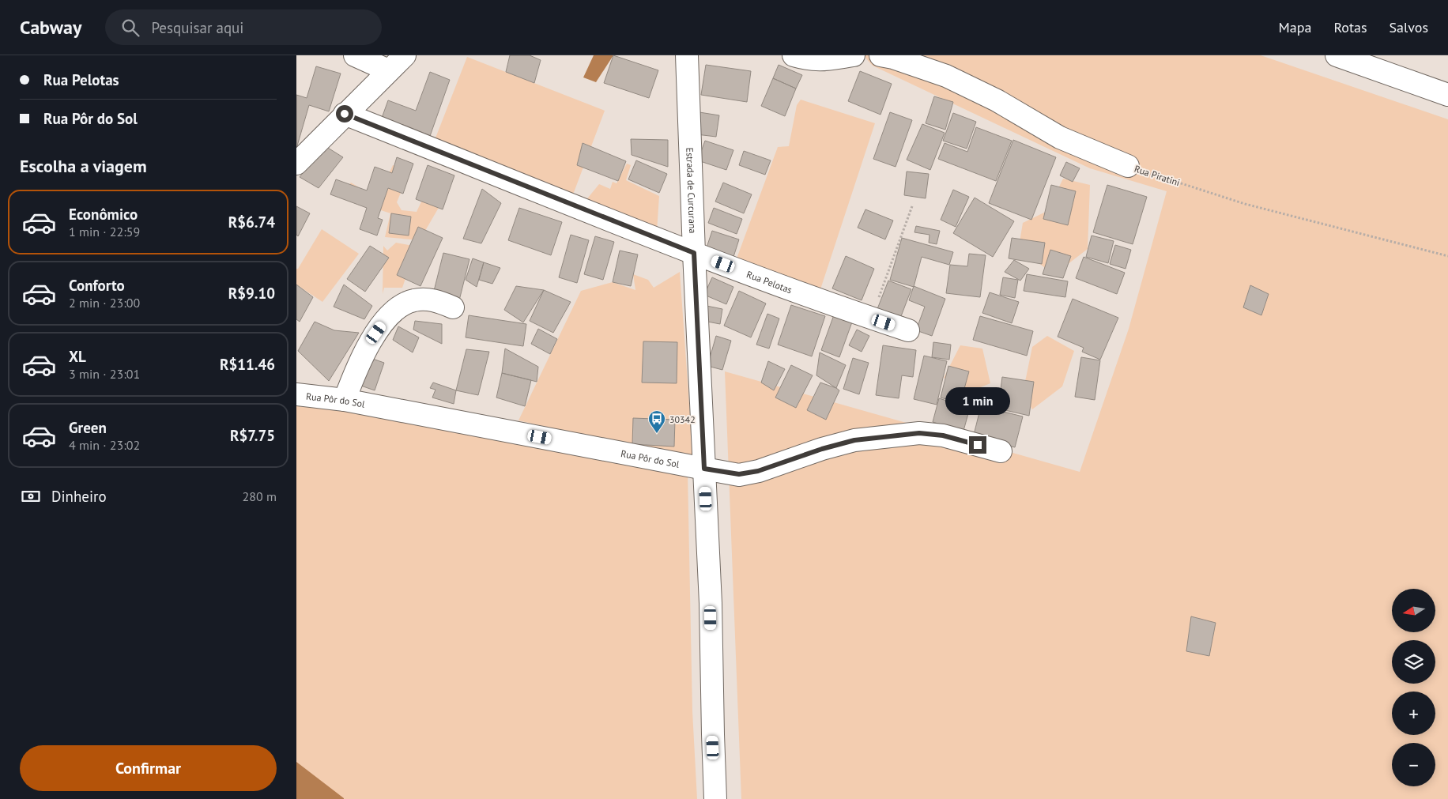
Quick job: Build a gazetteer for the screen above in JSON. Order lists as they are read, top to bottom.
{
  "streets": {
    "street": [
      "Rua Piratini",
      "Estrada de Curcurana",
      "Rua Pelotas",
      "Rua Pôr do Sol"
    ]
  },
  "crossings": [
    ["Estrada de Curcurana", "Rua Pelotas"],
    ["Estrada de Curcurana", "Rua Pôr do Sol"]
  ],
  "places": {
    "bus stop": ["30342"]
  },
  "north": "left",
  "page": {
    "header": "Cabway",
    "search": "Pesquisar aqui",
    "nav": ["Mapa", "Rotas", "Salvos"],
    "banner": ["Rua Pelotas", "Rua Pôr do Sol"],
    "heading": "Escolha a viagem",
    "list": [
      {
        "name": "Econômico",
        "note": "1 min · 22:59",
        "value": "R$6.74"
      },
      {
        "name": "Conforto",
        "note": "2 min · 23:00",
        "value": "R$9.10"
      },
      {
        "name": "XL",
        "note": "3 min · 23:01",
        "value": "R$11.46"
      },
      {
        "name": "Green",
        "note": "4 min · 23:02",
        "value": "R$7.75"
      }
    ],
    "bubble": "1 min",
    "pay": ["Dinheiro", "280 m"],
    "map_buttons": ["+", "−"],
    "buttons": "Confirmar"
  }
}
